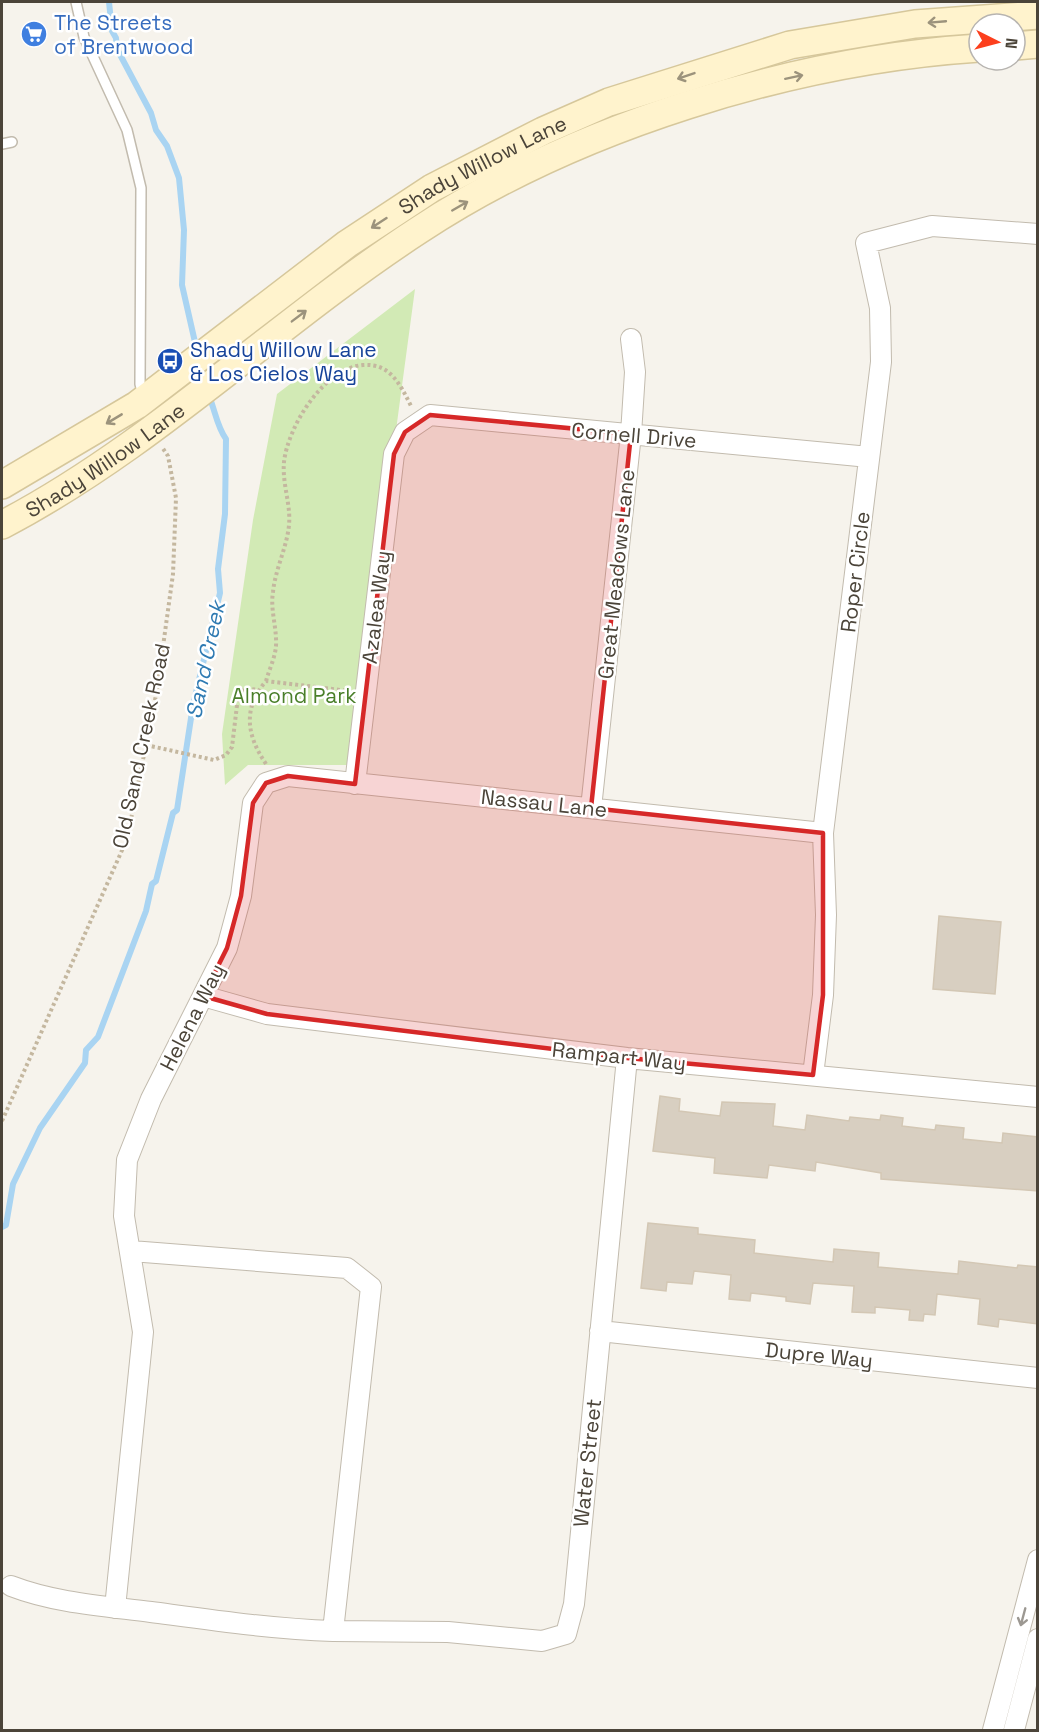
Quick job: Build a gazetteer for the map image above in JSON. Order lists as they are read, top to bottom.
{
  "streets": {
    "main road": ["Shady Willow Lane"],
    "street": [
      "Cornell Drive",
      "Roper Circle",
      "Great Meadows Lane",
      "Azalea Way",
      "Nassau Lane",
      "Helena Way",
      "Rampart Way",
      "Dupre Way",
      "Water Street"
    ],
    "path": ["Old Sand Creek Road"]
  },
  "crossings": [
    ["Cornell Drive", "Roper Circle"],
    ["Cornell Drive", "Great Meadows Lane"],
    ["Cornell Drive", "Azalea Way"],
    ["Roper Circle", "Nassau Lane"],
    ["Roper Circle", "Rampart Way"],
    ["Great Meadows Lane", "Nassau Lane"],
    ["Azalea Way", "Nassau Lane"],
    ["Nassau Lane", "Helena Way"],
    ["Helena Way", "Rampart Way"],
    ["Rampart Way", "Water Street"],
    ["Dupre Way", "Water Street"]
  ],
  "water": ["Sand Creek"],
  "parks": ["Almond Park"],
  "places": {
    "supermarket": ["The Streets of Brentwood"],
    "bus stop": ["Shady Willow Lane & Los Cielos Way"]
  },
  "north": "right"
}
